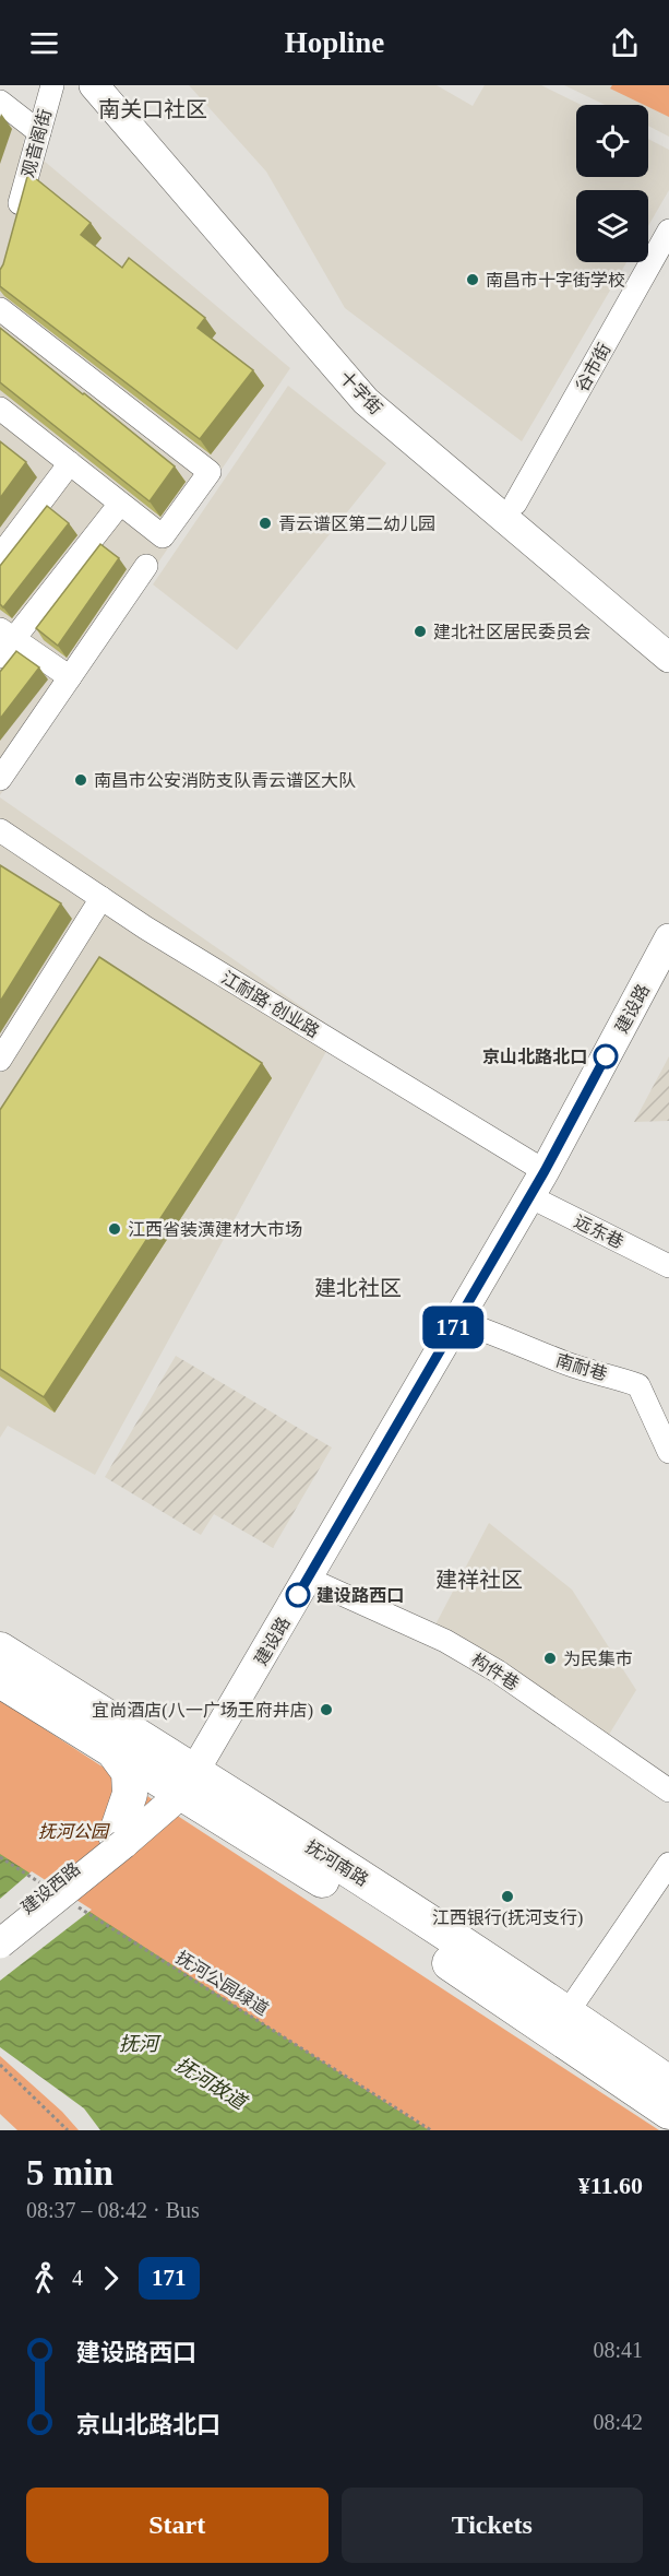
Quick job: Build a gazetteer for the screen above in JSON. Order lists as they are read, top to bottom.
{
  "streets": {
    "highway": ["抚河南路"],
    "main road": ["十字街", "建设路", "建设西路"],
    "street": [
      "观音阁街",
      "谷市街",
      "江耐路·创业路",
      "远东巷",
      "南耐巷",
      "构件巷"
    ],
    "path": ["抚河公园绿道"]
  },
  "crossings": [
    ["谷市街", "十字街"],
    ["江耐路·创业路", "建设路"],
    ["建设路", "远东巷"],
    ["建设路", "南耐巷"],
    ["建设路", "构件巷"],
    ["建设路", "抚河南路"],
    ["建设路", "建设西路"],
    ["抚河南路", "建设西路"]
  ],
  "districts": ["南关口社区", "建北社区", "建祥社区"],
  "water": ["抚河", "抚河故道"],
  "parks": ["抚河公园"],
  "places": [
    "南昌市十字街学校",
    "青云谱区第二幼儿园",
    "建北社区居民委员会",
    "南昌市公安消防支队青云谱区大队",
    "京山北路北口",
    "江西省装潢建材大市场",
    "建设路西口",
    "为民集市",
    "宜尚酒店(八一广场王府井店)",
    "江西银行(抚河支行)"
  ],
  "lines": ["bus line 171"],
  "page": {
    "header": "Hopline",
    "on_map": "171",
    "heading": ["5 min", "08:37 – 08:42 · Bus", "¥11.60"],
    "legs": ["4", "171"],
    "list": [
      {
        "name": "建设路西口",
        "value": "08:41"
      },
      {
        "name": "京山北路北口",
        "value": "08:42"
      }
    ],
    "buttons": ["Start", "Tickets"]
  }
}
